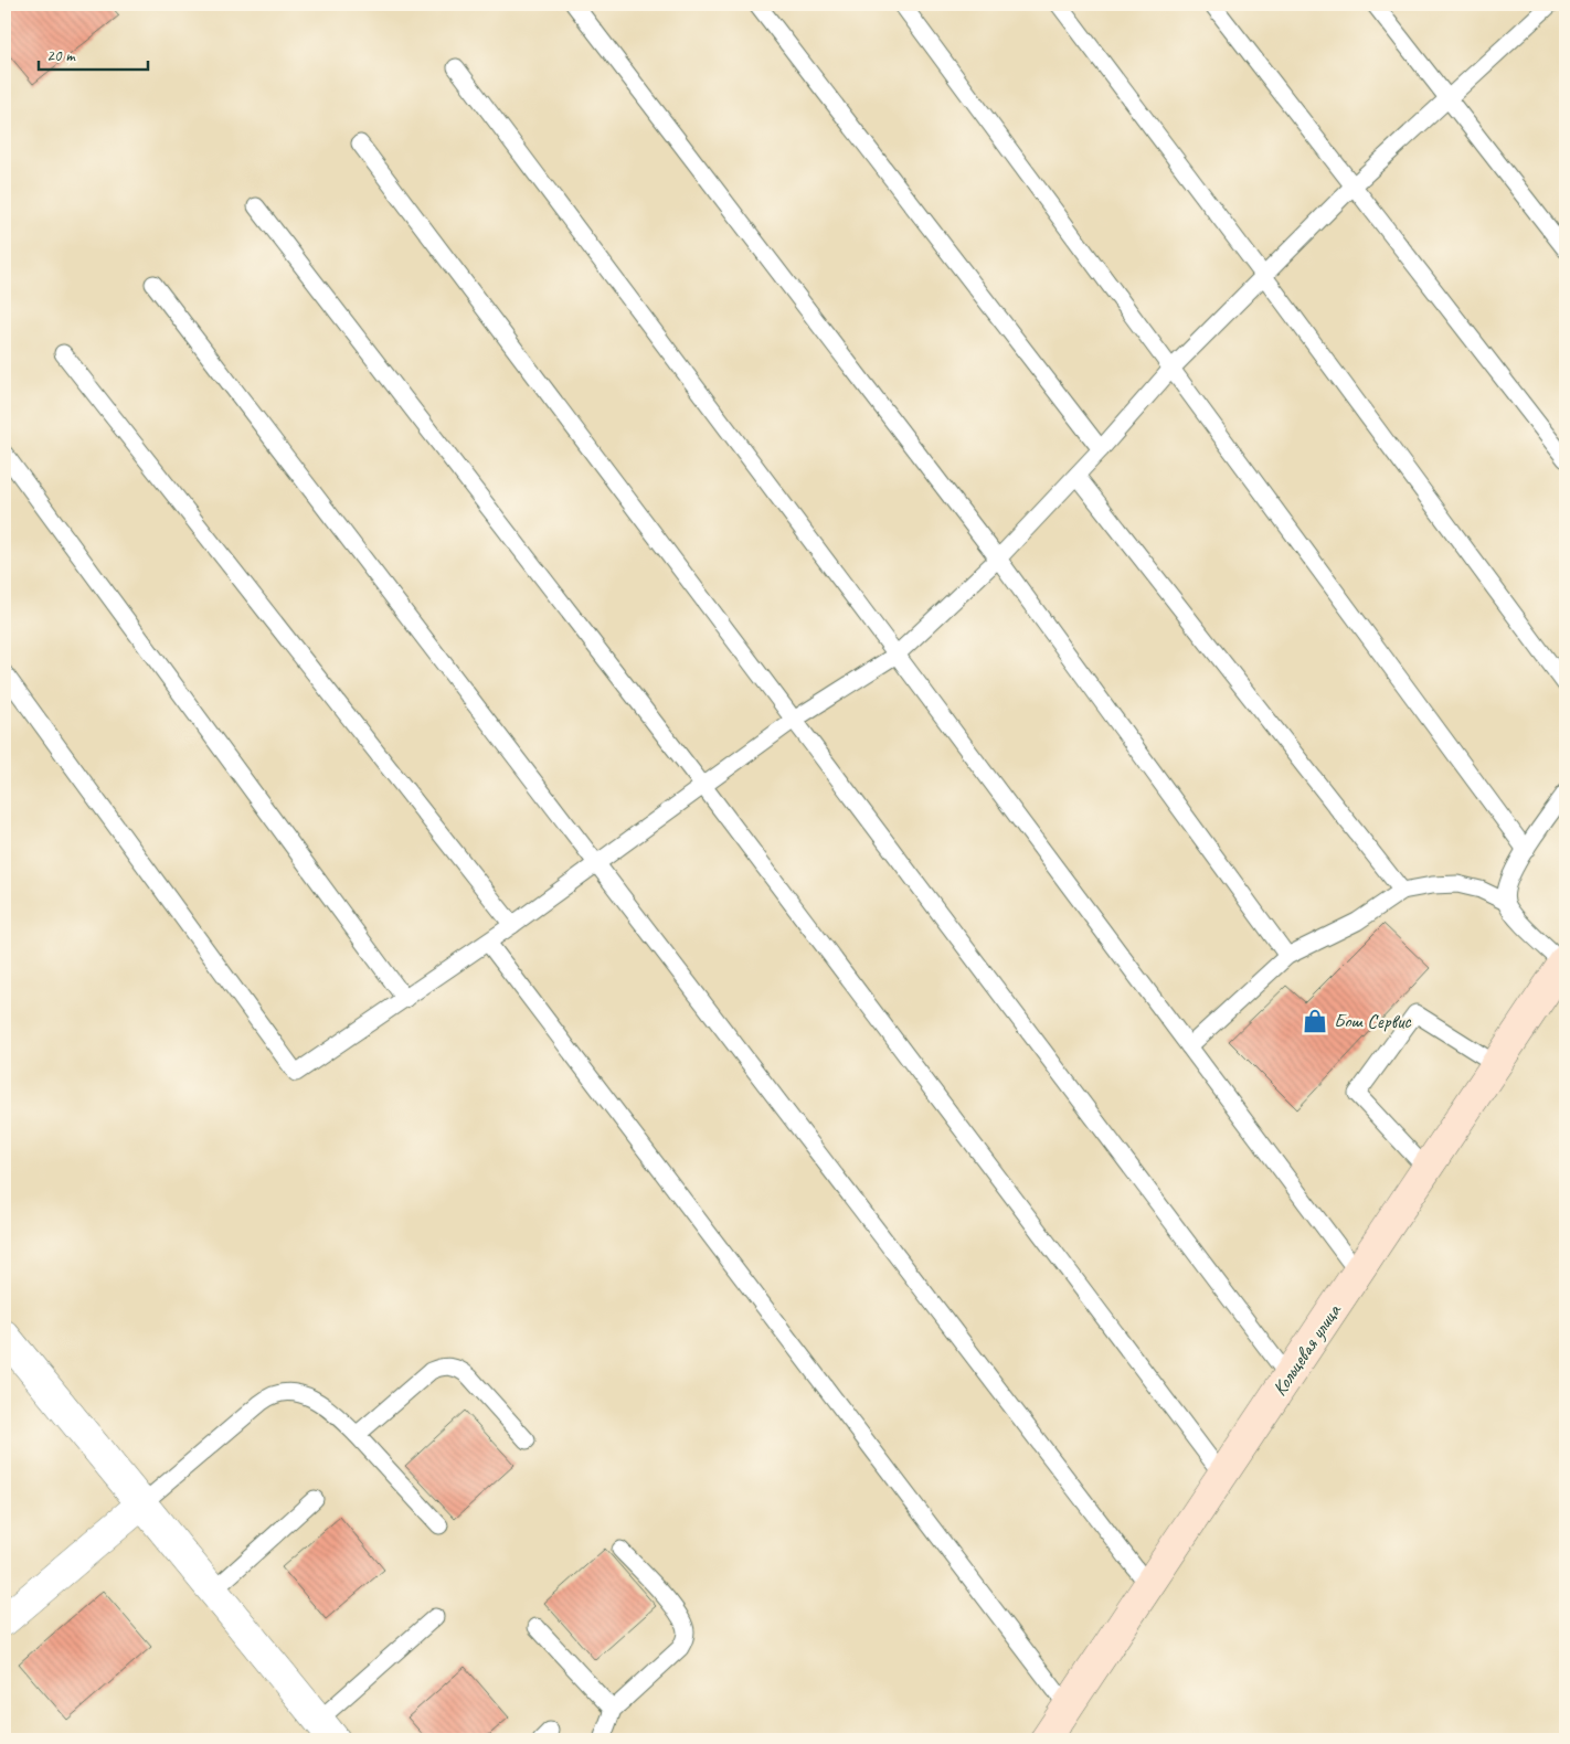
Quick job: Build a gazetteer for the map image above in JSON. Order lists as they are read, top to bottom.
{
  "streets": {
    "main road": ["Кольцевая улица"]
  },
  "places": {
    "shop": ["Бош Сервис"]
  },
  "scale_bar": "20 m"
}
